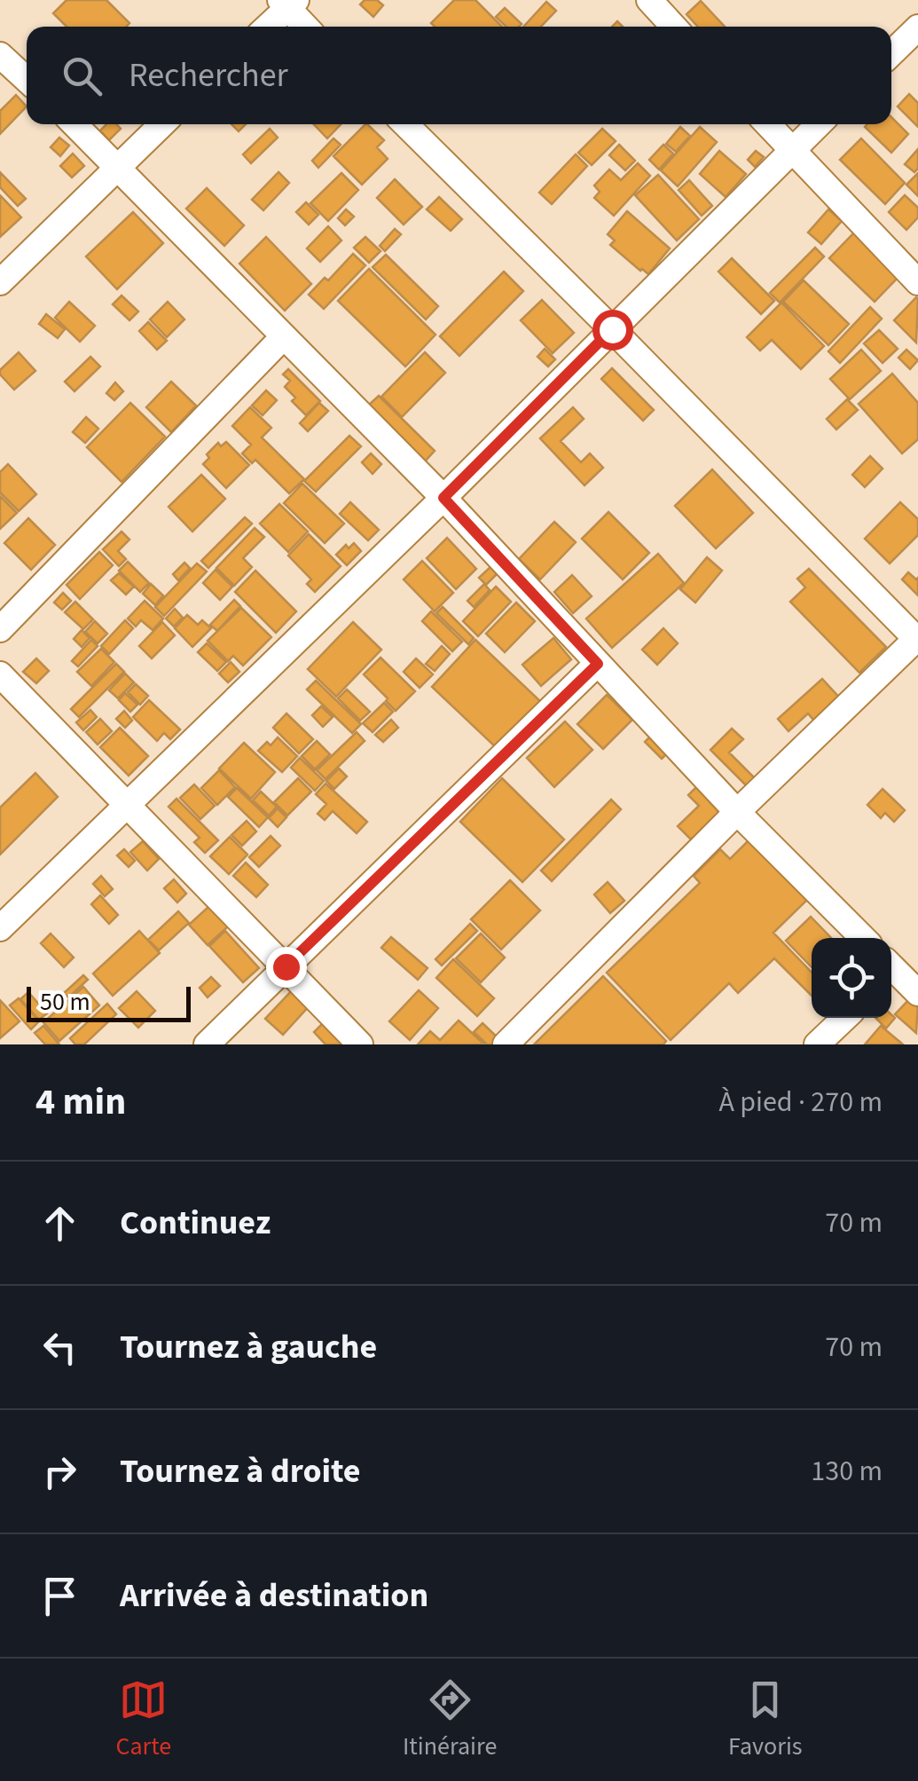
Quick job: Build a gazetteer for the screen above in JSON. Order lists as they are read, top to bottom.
{
  "scale_bar": "50 m",
  "page": {
    "search": "Rechercher",
    "scale": "50 m",
    "heading": ["4 min", "À pied · 270 m"],
    "list": [
      ["Continuez", "70 m"],
      ["Tournez à gauche", "70 m"],
      ["Tournez à droite", "130 m"],
      "Arrivée à destination"
    ],
    "nav": ["Carte", "Itinéraire", "Favoris"]
  }
}
